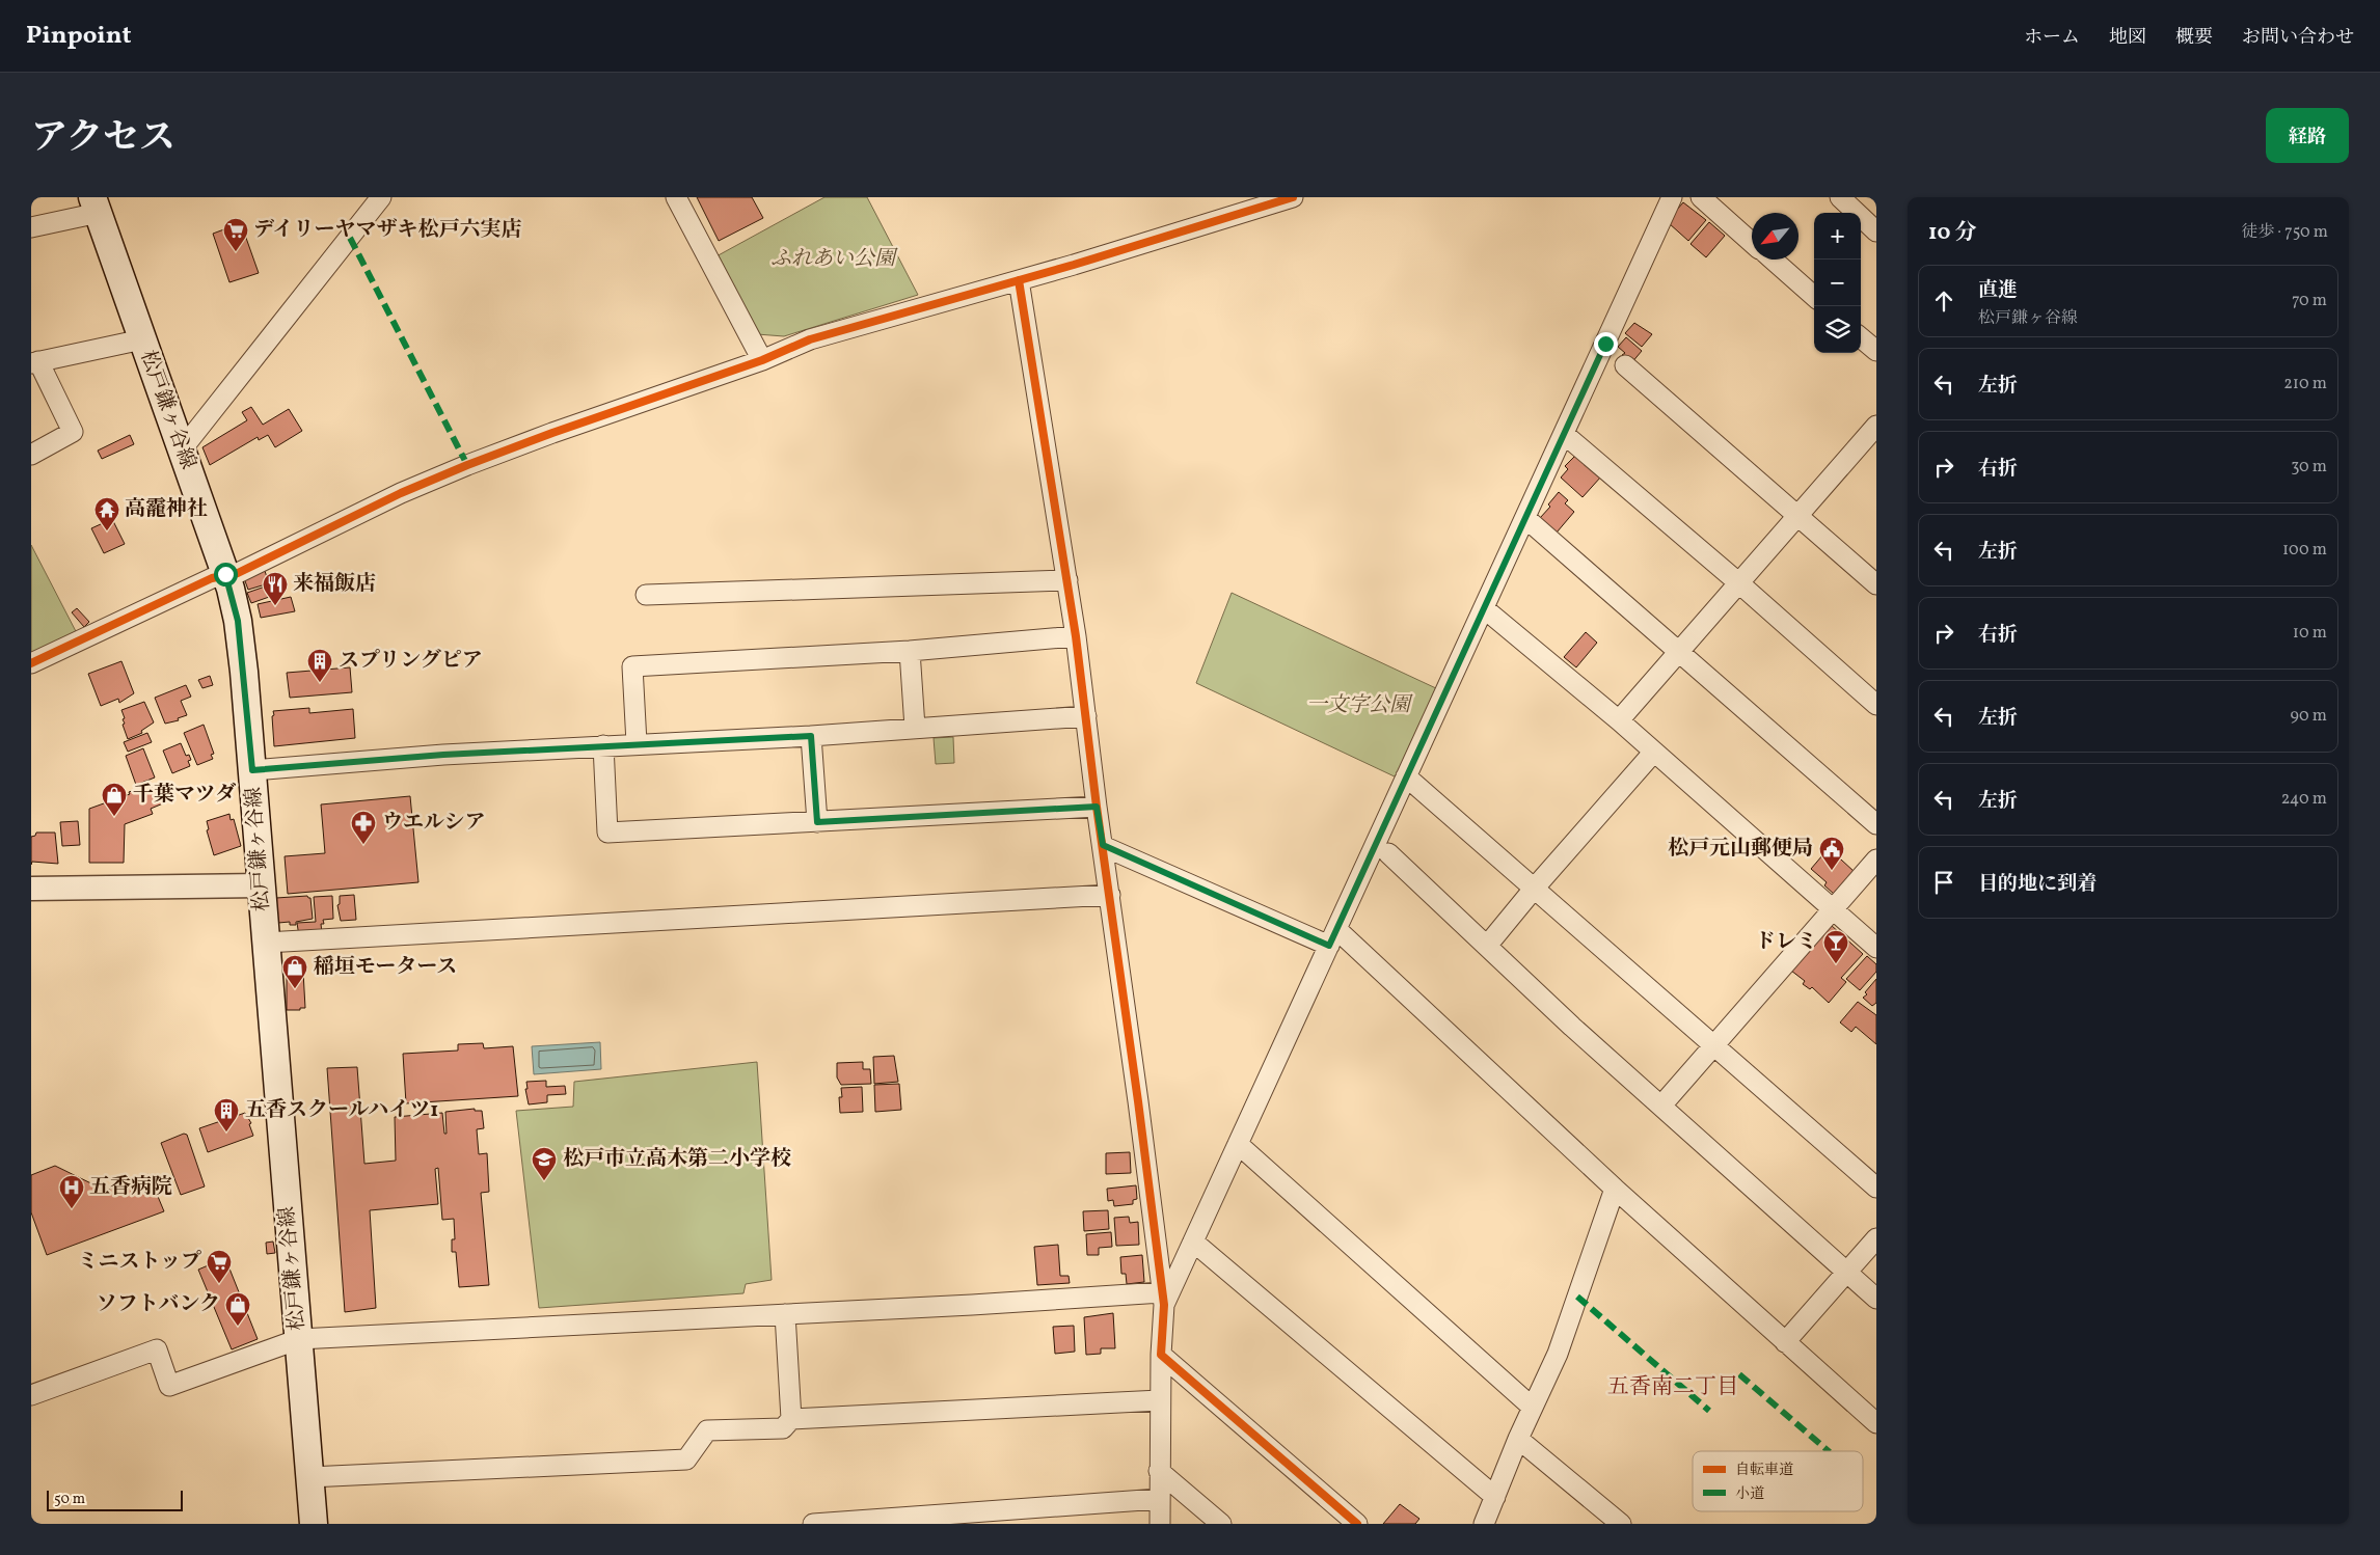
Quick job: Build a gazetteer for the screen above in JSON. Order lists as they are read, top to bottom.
{
  "streets": {
    "main road": ["松戸鎌ヶ谷線"]
  },
  "districts": ["五香南二丁目"],
  "parks": ["ふれあい公園", "一文字公園"],
  "places": {
    "supermarket": ["デイリーヤマザキ松戸六実店", "ミニストップ"],
    "temple": ["高靇神社"],
    "restaurant": ["来福飯店"],
    "building": ["スプリングピア", "五香スクールハイツ1"],
    "shop": ["千葉マツダ", "稲垣モータース", "ソフトバンク"],
    "pharmacy": ["ウエルシア"],
    "public building": ["松戸元山郵便局"],
    "bar": ["ドレミ"],
    "school or university": ["松戸市立高木第二小学校"],
    "hospital": ["五香病院"]
  },
  "legend": ["自転車道", "小道"],
  "scale_bar": "50 m",
  "north": "bottom left",
  "page": {
    "header": "Pinpoint",
    "nav": [
      "ホーム",
      "地図",
      "概要",
      "お問い合わせ"
    ],
    "title": "アクセス",
    "buttons": "経路",
    "heading": ["10 分", "徒歩 · 750 m"],
    "map_buttons": ["+", "−"],
    "list": [
      ["直進", "松戸鎌ヶ谷線", "70 m"],
      ["左折", "210 m"],
      ["右折", "30 m"],
      ["左折", "100 m"],
      ["右折", "10 m"],
      ["左折", "90 m"],
      ["左折", "240 m"],
      "目的地に到着"
    ],
    "scale": "50 m"
  }
}
